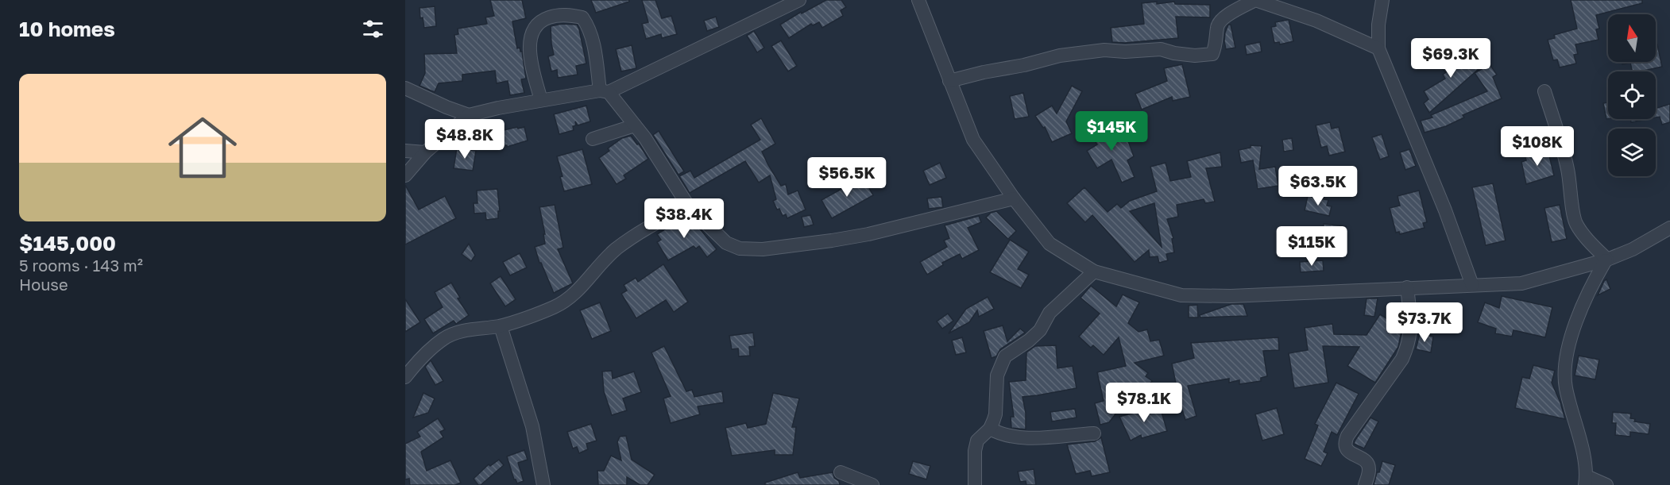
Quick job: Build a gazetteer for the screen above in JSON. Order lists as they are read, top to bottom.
{
  "north": "top",
  "page": {
    "heading": "10 homes",
    "price": [
      "$69.3K",
      "$145K",
      "$48.8K",
      "$108K",
      "$56.5K",
      "$63.5K",
      "$38.4K",
      "$115K",
      "$73.7K",
      "$78.1K"
    ],
    "list": [
      {
        "name": "$145,000",
        "note": "5 rooms · 143 m² · House"
      }
    ]
  }
}
